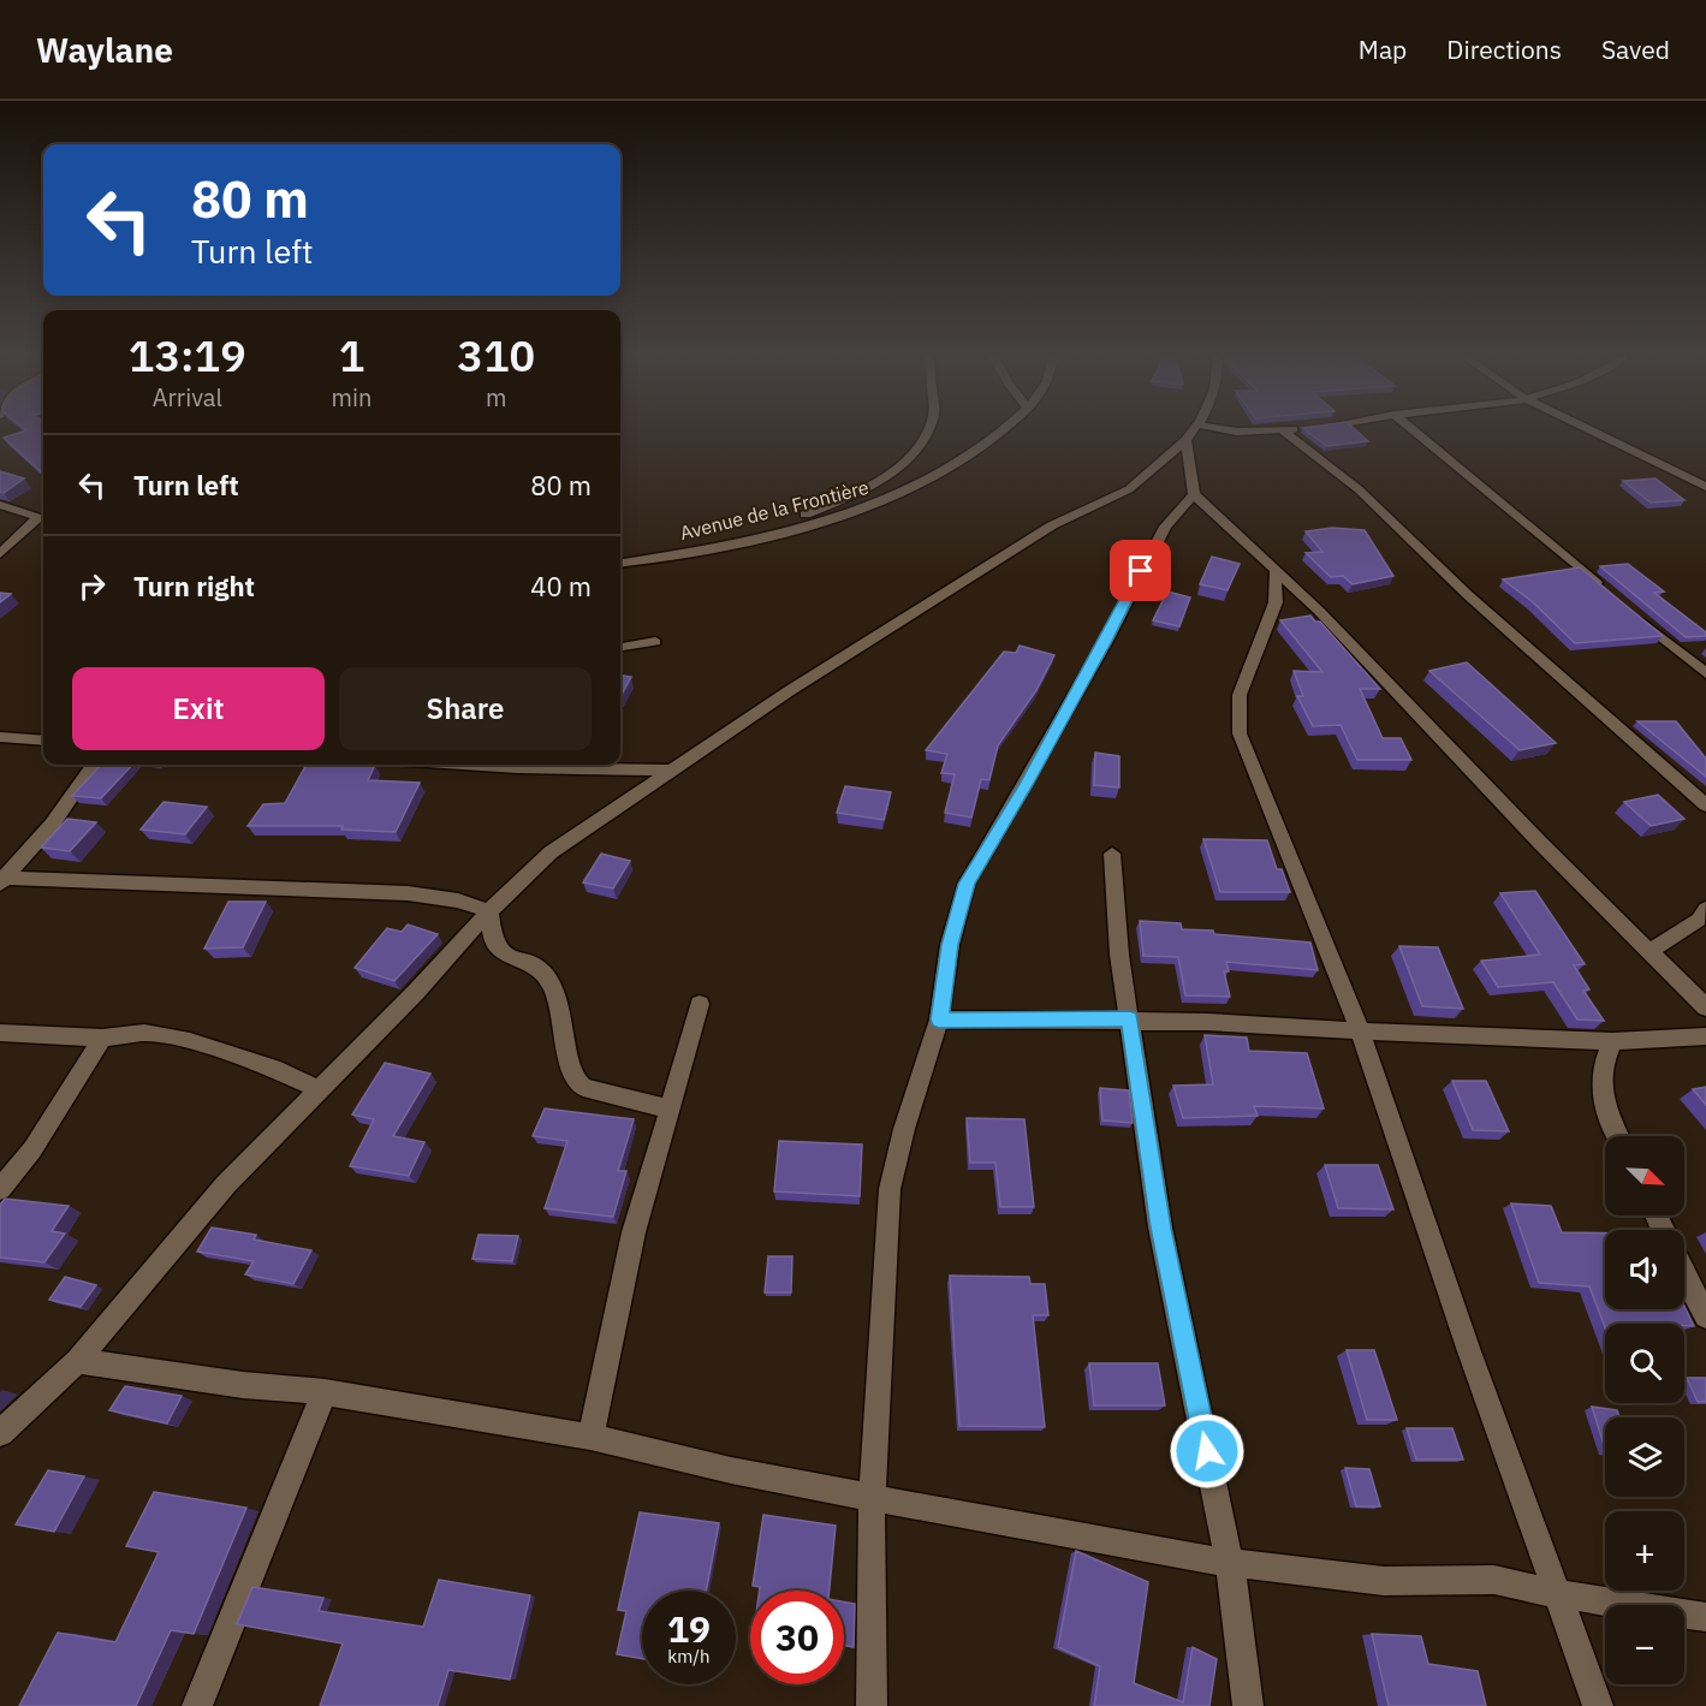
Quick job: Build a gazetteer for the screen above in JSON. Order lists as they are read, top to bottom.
{
  "streets": {
    "street": ["Avenue de la Frontière"]
  },
  "north": "bottom right",
  "page": {
    "header": "Waylane",
    "nav": ["Map", "Directions", "Saved"],
    "turn": ["80 m", "Turn left"],
    "eta": [
      "13:19",
      "Arrival",
      "1",
      "min",
      "310",
      "m"
    ],
    "list": [
      {
        "name": "Turn left",
        "value": "80 m"
      },
      {
        "name": "Turn right",
        "value": "40 m"
      }
    ],
    "buttons": ["Exit", "Share"],
    "map_buttons": ["+", "−"],
    "speed": "19 km/h",
    "limit": "30"
  }
}
